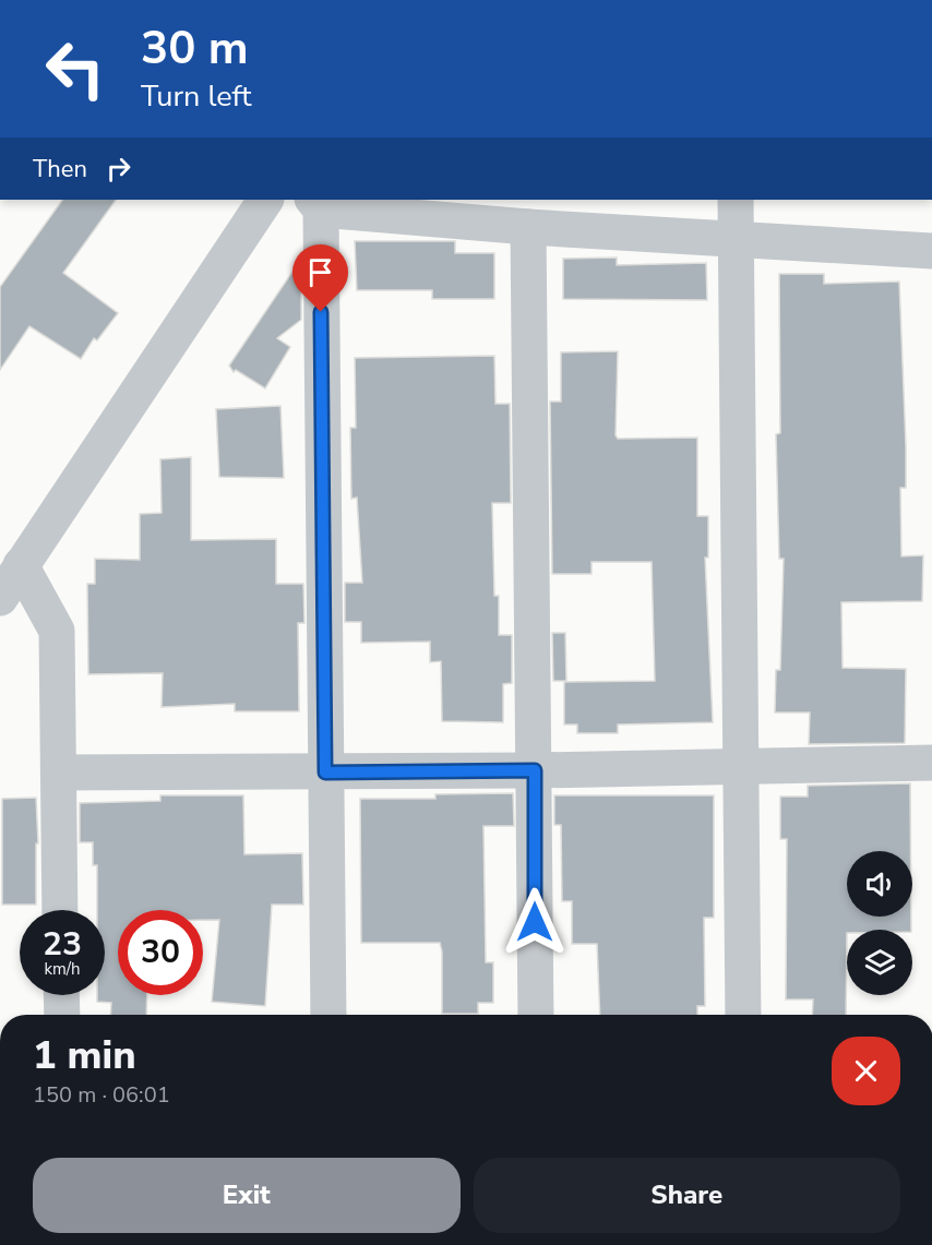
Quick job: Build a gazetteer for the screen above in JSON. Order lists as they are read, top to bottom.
{
  "page": {
    "turn": ["30 m", "Turn left"],
    "then": "Then",
    "speed": "23 km/h",
    "limit": "30",
    "heading": ["1 min", "150 m · 06:01"],
    "buttons": ["Exit", "Share"]
  }
}
